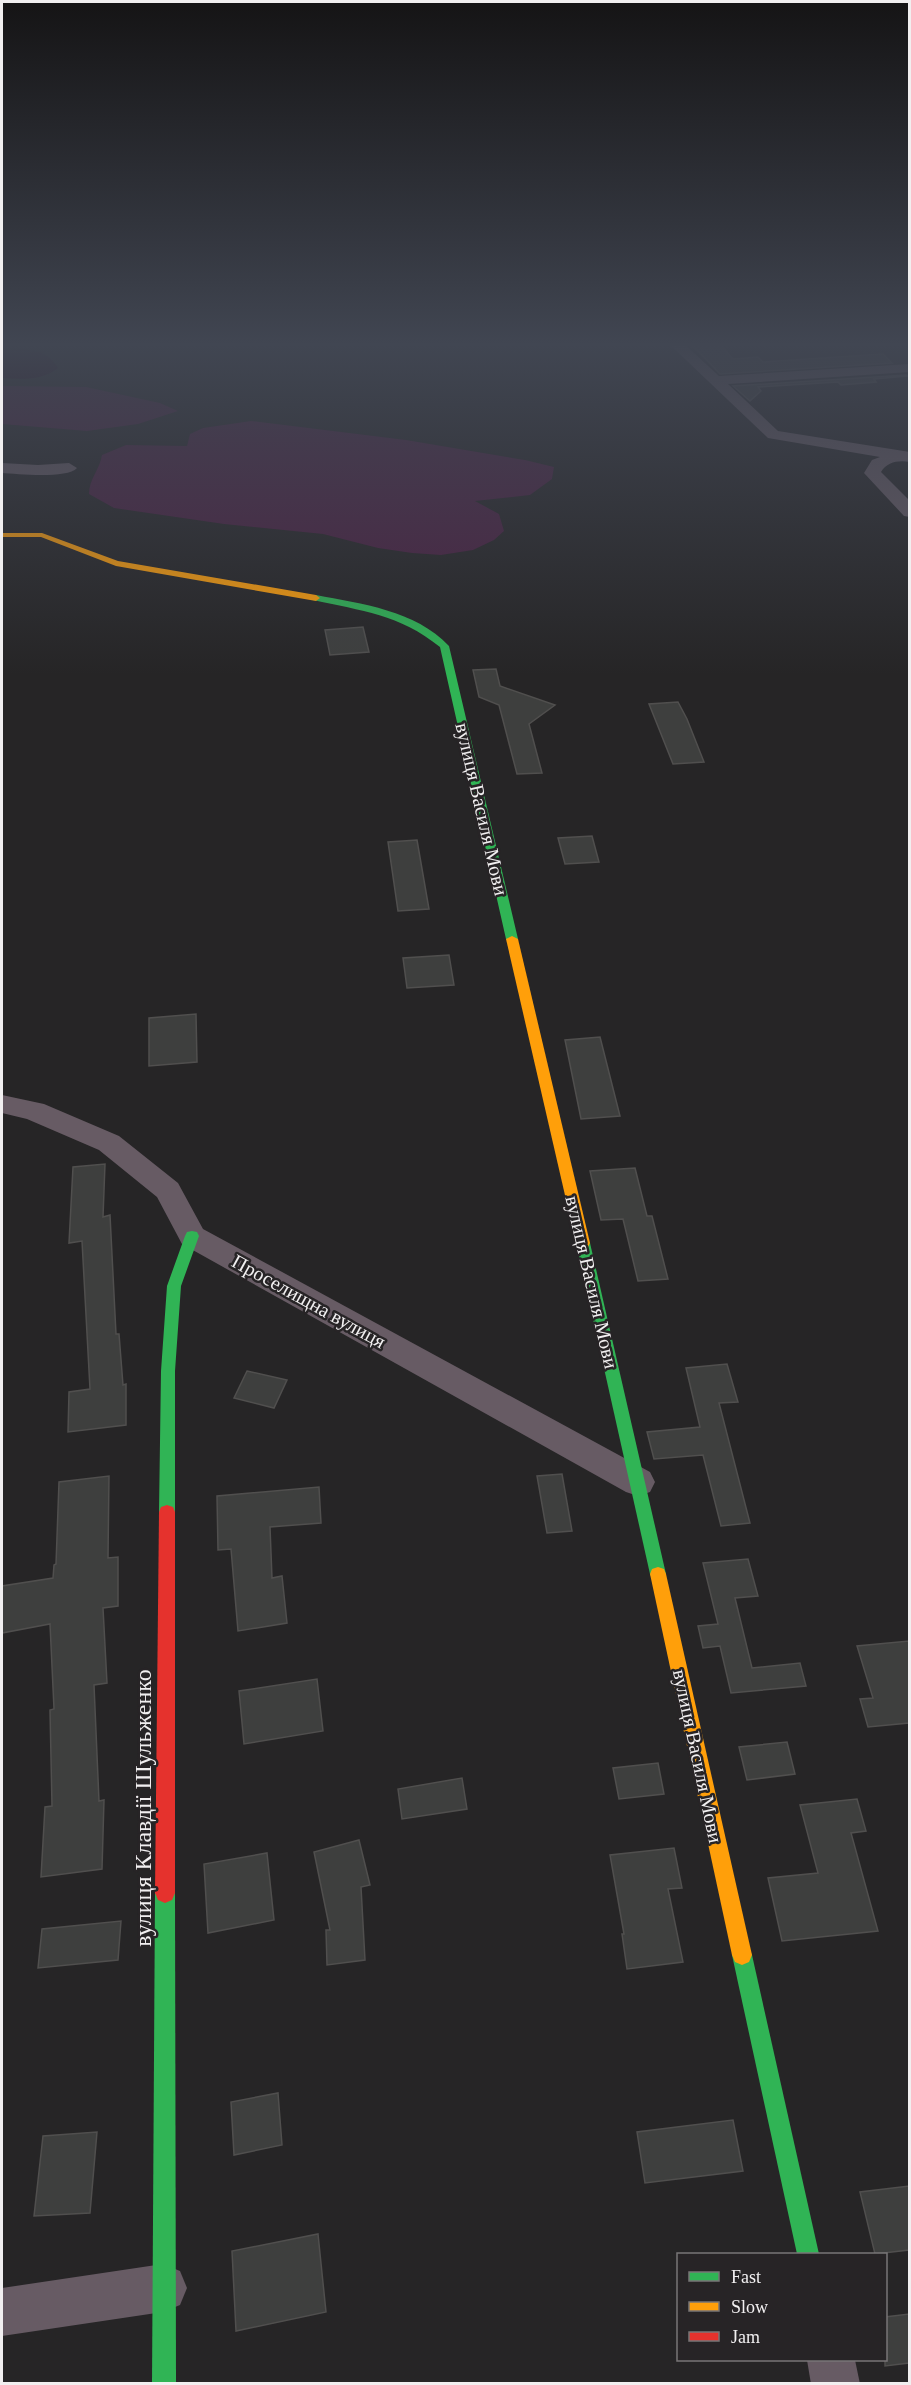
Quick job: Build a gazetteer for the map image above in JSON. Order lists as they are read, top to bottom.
{
  "streets": {
    "street": ["вулиця Василя Мови", "Проселищна вулиця", "вулиця Клавдії Шульженко"]
  },
  "crossings": [
    ["вулиця Василя Мови", "Проселищна вулиця"],
    ["Проселищна вулиця", "вулиця Клавдії Шульженко"]
  ],
  "legend": ["Fast", "Slow", "Jam"]
}
